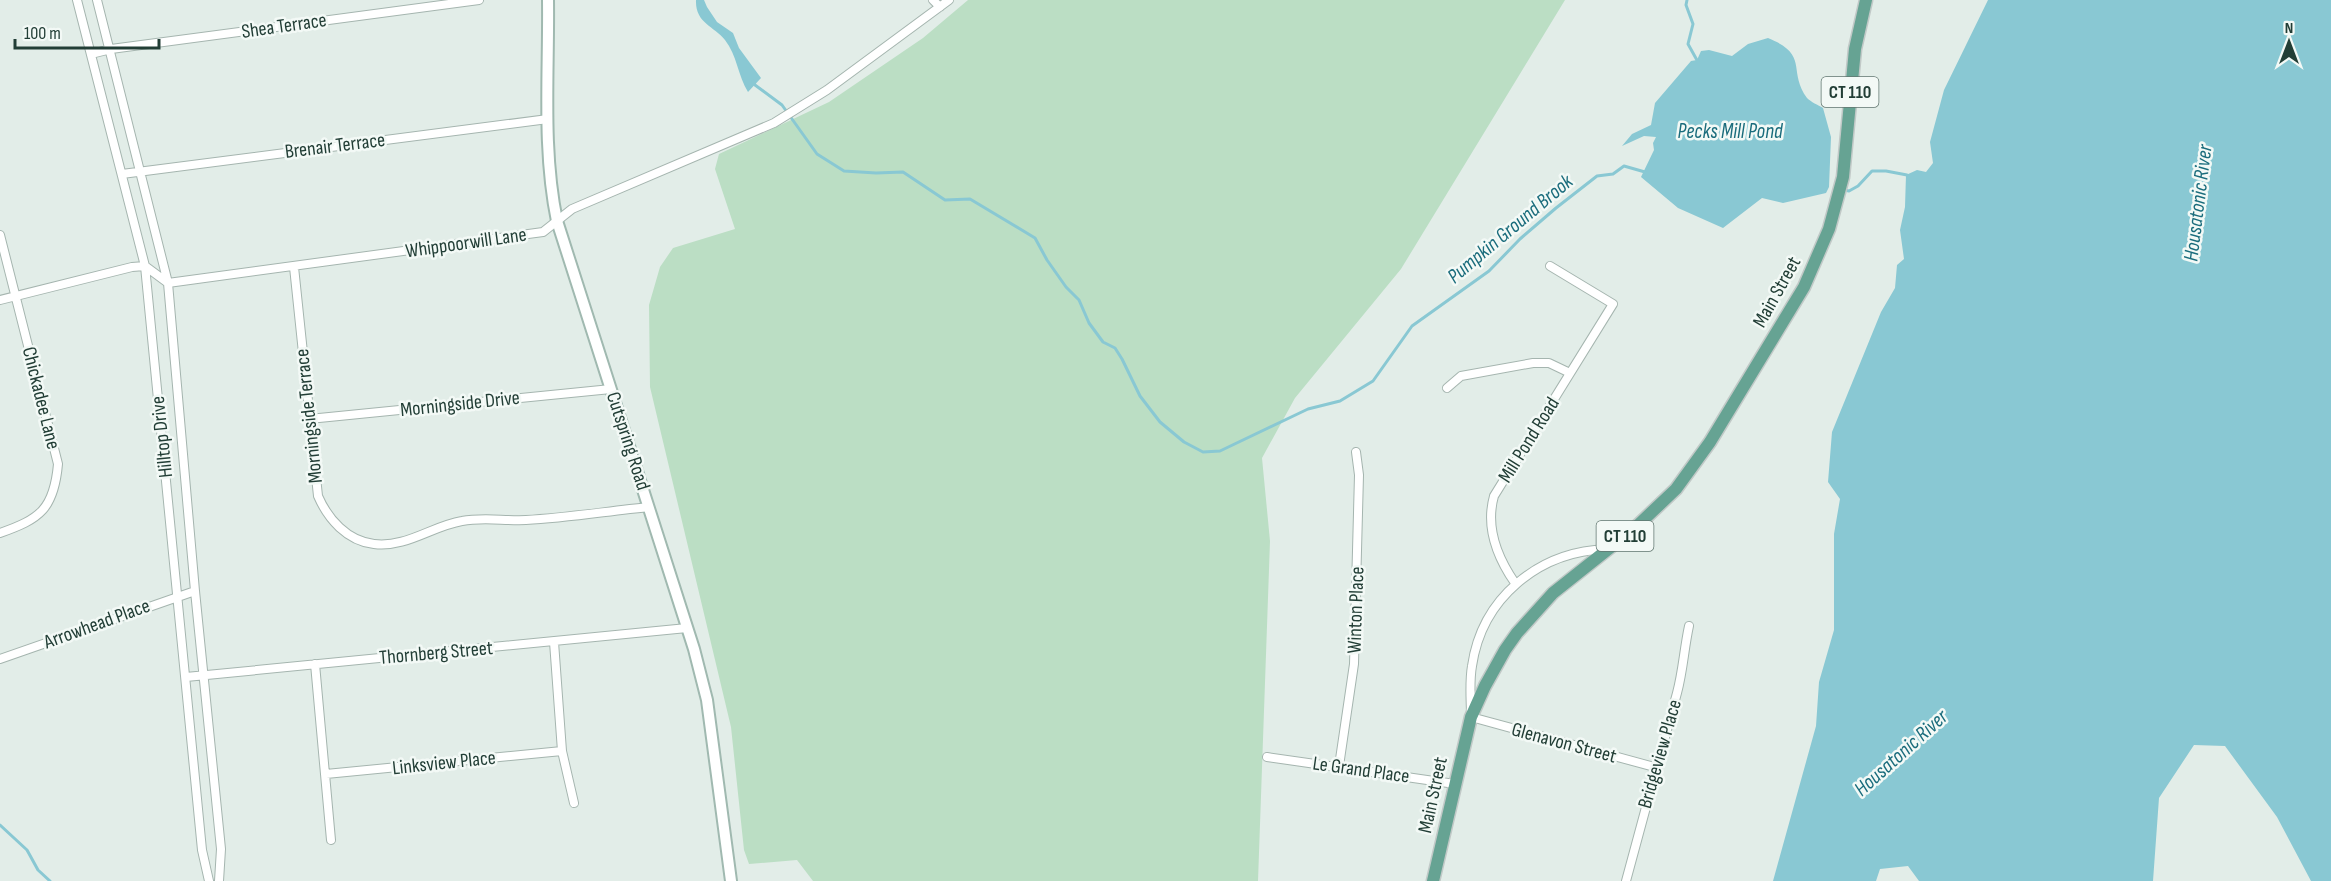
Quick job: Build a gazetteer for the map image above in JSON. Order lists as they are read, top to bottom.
{
  "streets": {
    "main road": ["CT 110", "Main Street"],
    "street": [
      "Shea Terrace",
      "Brenair Terrace",
      "Whippoorwill Lane",
      "Chickadee Lane",
      "Morningside Drive",
      "Morningside Terrace",
      "Hilltop Drive",
      "Mill Pond Road",
      "Cutspring Road",
      "Winton Place",
      "Arrowhead Place",
      "Thornberg Street",
      "Glenavon Street",
      "Bridgeview Place",
      "Linksview Place",
      "Le Grand Place"
    ]
  },
  "crossings": [
    ["Shea Terrace", "Hilltop Drive"],
    ["Brenair Terrace", "Hilltop Drive"],
    ["Brenair Terrace", "Cutspring Road"],
    ["Whippoorwill Lane", "Morningside Terrace"],
    ["Whippoorwill Lane", "Hilltop Drive"],
    ["Whippoorwill Lane", "Cutspring Road"],
    ["Main Street", "Mill Pond Road"],
    ["Main Street", "Glenavon Street"],
    ["Main Street", "Le Grand Place"],
    ["Morningside Drive", "Morningside Terrace"],
    ["Morningside Drive", "Cutspring Road"],
    ["Morningside Terrace", "Cutspring Road"],
    ["Hilltop Drive", "Arrowhead Place"],
    ["Hilltop Drive", "Thornberg Street"],
    ["Cutspring Road", "Thornberg Street"],
    ["Winton Place", "Le Grand Place"],
    ["Glenavon Street", "Bridgeview Place"]
  ],
  "water": ["Pecks Mill Pond", "Housatonic River", "Pumpkin Ground Brook"],
  "scale_bar": "100 m",
  "north": "top"
}
